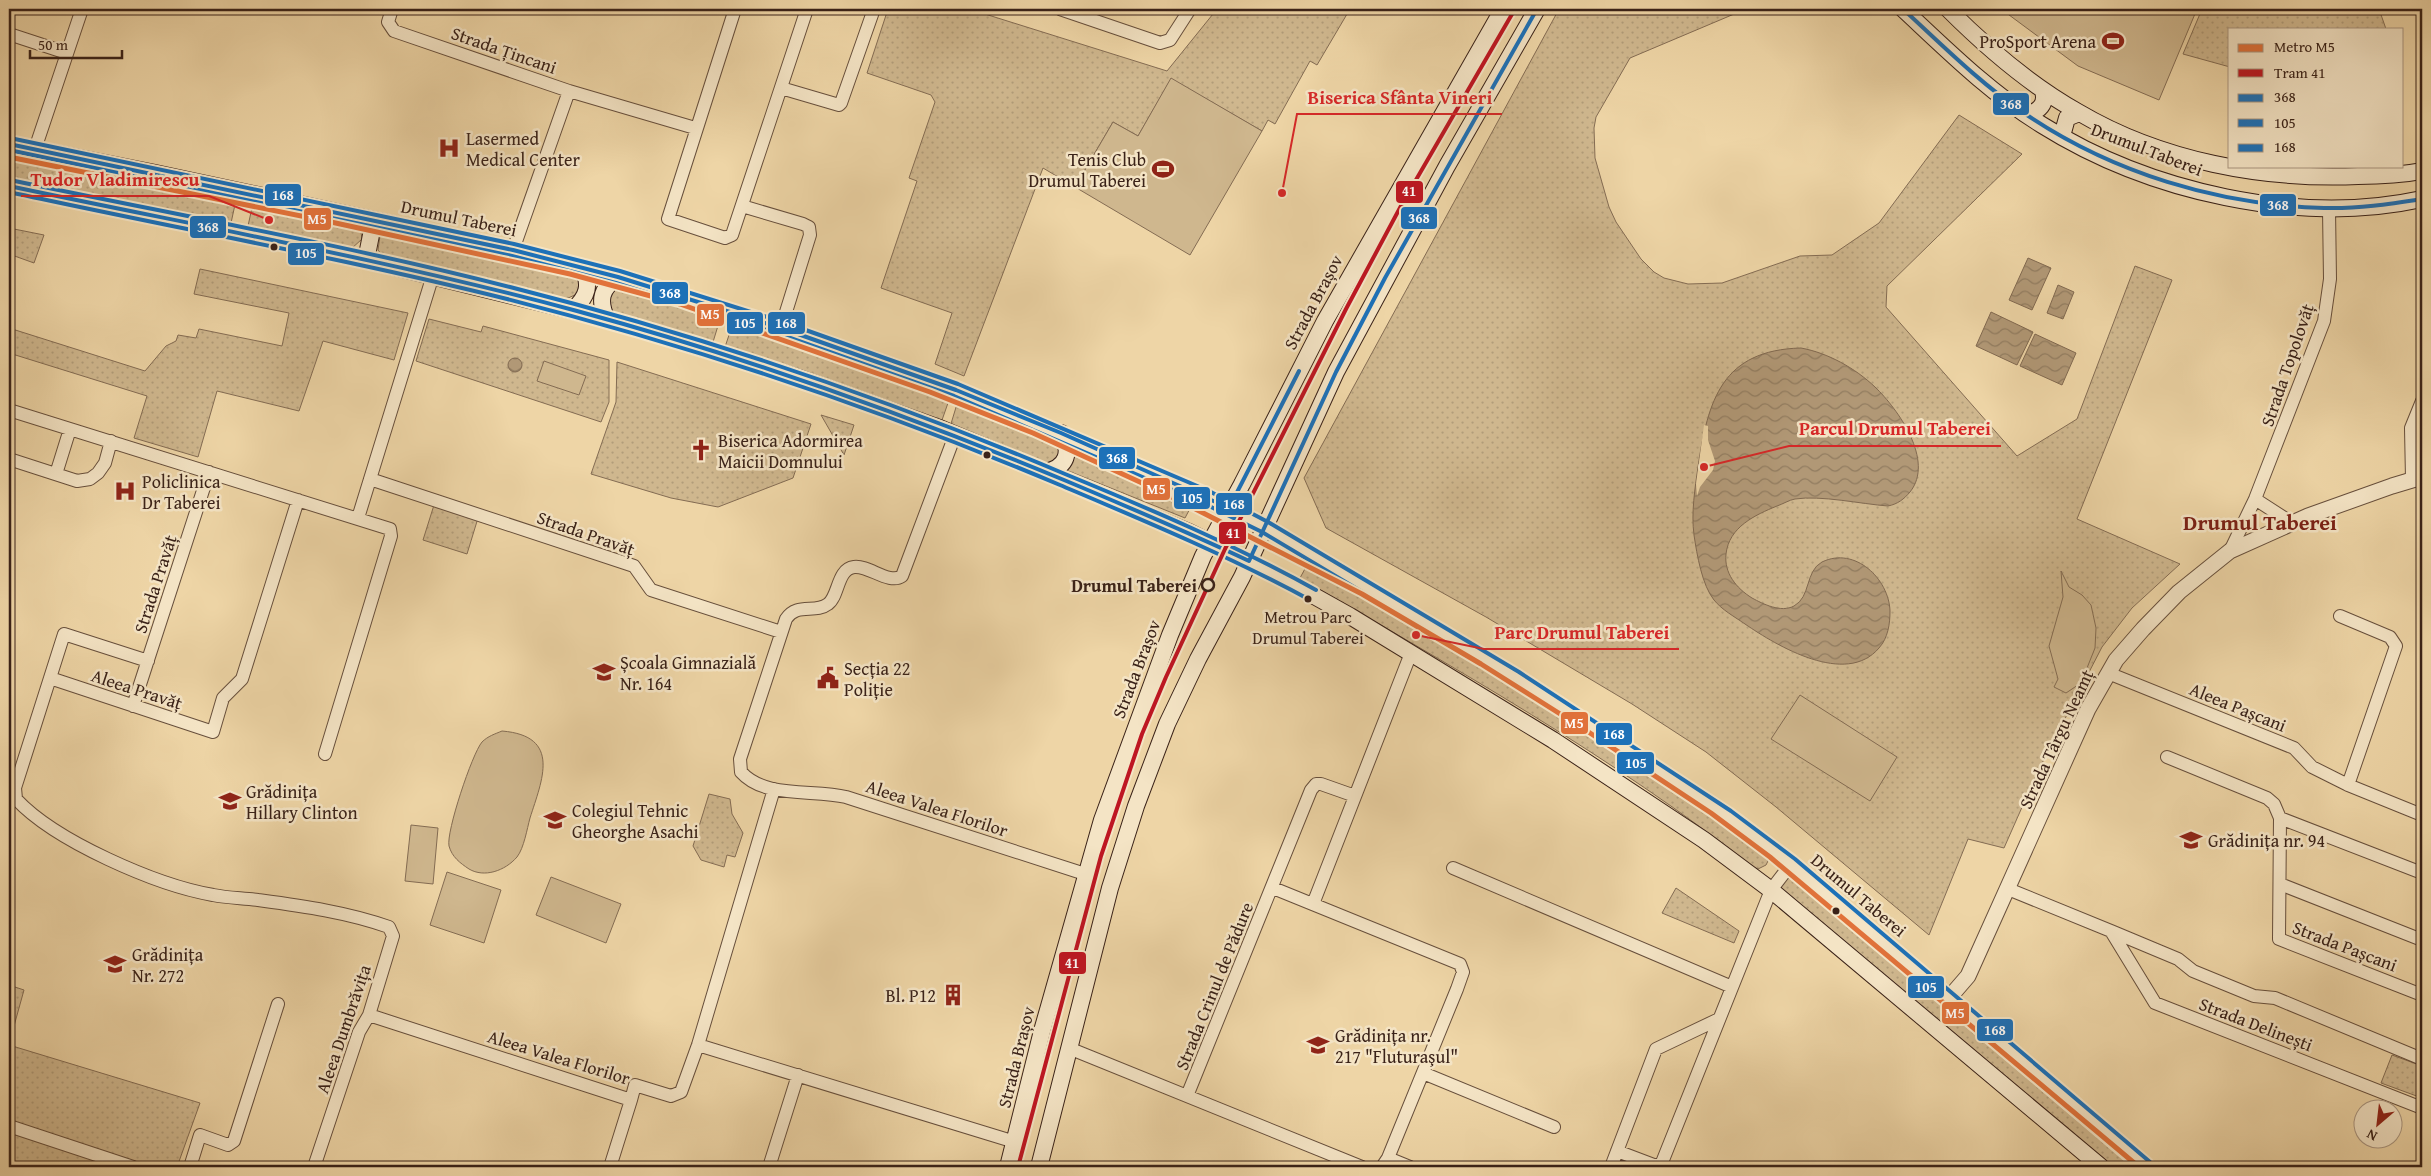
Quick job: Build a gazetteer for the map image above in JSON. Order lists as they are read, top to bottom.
{
  "streets": {
    "main road": ["Drumul Taberei", "Strada Brașov"],
    "street": [
      "Strada Țincani",
      "Strada Topolovăț",
      "Strada Pravăț",
      "Aleea Pravăț",
      "Aleea Pașcani",
      "Strada Târgu Neamț",
      "Aleea Valea Florilor",
      "Strada Pașcani",
      "Strada Crinul de Pădure",
      "Strada Delinești",
      "Aleea Dumbrăvița"
    ]
  },
  "crossings": [
    ["Strada Țincani", "Drumul Taberei"],
    ["Drumul Taberei", "Strada Brașov"],
    ["Drumul Taberei", "Strada Topolovăț"],
    ["Drumul Taberei", "Strada Târgu Neamț"],
    ["Strada Brașov", "Aleea Valea Florilor"],
    ["Strada Topolovăț", "Strada Târgu Neamț"],
    ["Strada Pravăț", "Aleea Pravăț"],
    ["Strada Pravăț", "Aleea Valea Florilor"],
    ["Aleea Pravăț", "Aleea Dumbrăvița"],
    ["Aleea Pașcani", "Strada Târgu Neamț"],
    ["Strada Târgu Neamț", "Strada Delinești"],
    ["Aleea Valea Florilor", "Aleea Dumbrăvița"]
  ],
  "districts": ["Drumul Taberei"],
  "places": {
    "sports": ["ProSport Arena", "Tenis Club Drumul Taberei"],
    "hospital": ["Lasermed Medical Center", "Policlinica Dr Taberei"],
    "other": [
      "Biserica Sfânta Vineri",
      "Tudor Vladimirescu",
      "Parcul Drumul Taberei",
      "Drumul Taberei",
      "Metrou Parc Drumul Taberei",
      "Parc Drumul Taberei"
    ],
    "church": ["Biserica Adormirea Maicii Domnului"],
    "school or university": [
      "Școala Gimnazială Nr. 164",
      "Grădinița Hillary Clinton",
      "Colegiul Tehnic Gheorghe Asachi",
      "Grădinița nr. 94",
      "Grădinița Nr. 272",
      "Grădinița nr. 217 \"Fluturaşul\""
    ],
    "public building": ["Secția 22 Poliție"],
    "building": ["Bl. P12"]
  },
  "lines": [
    "tram line 41",
    "transit line 368",
    "transit line 168",
    "transit line 105",
    "metro line M5"
  ],
  "legend": [
    "Metro M5",
    "Tram 41",
    "368",
    "105",
    "168"
  ],
  "scale_bar": "50 m",
  "north": "bottom left"
}
